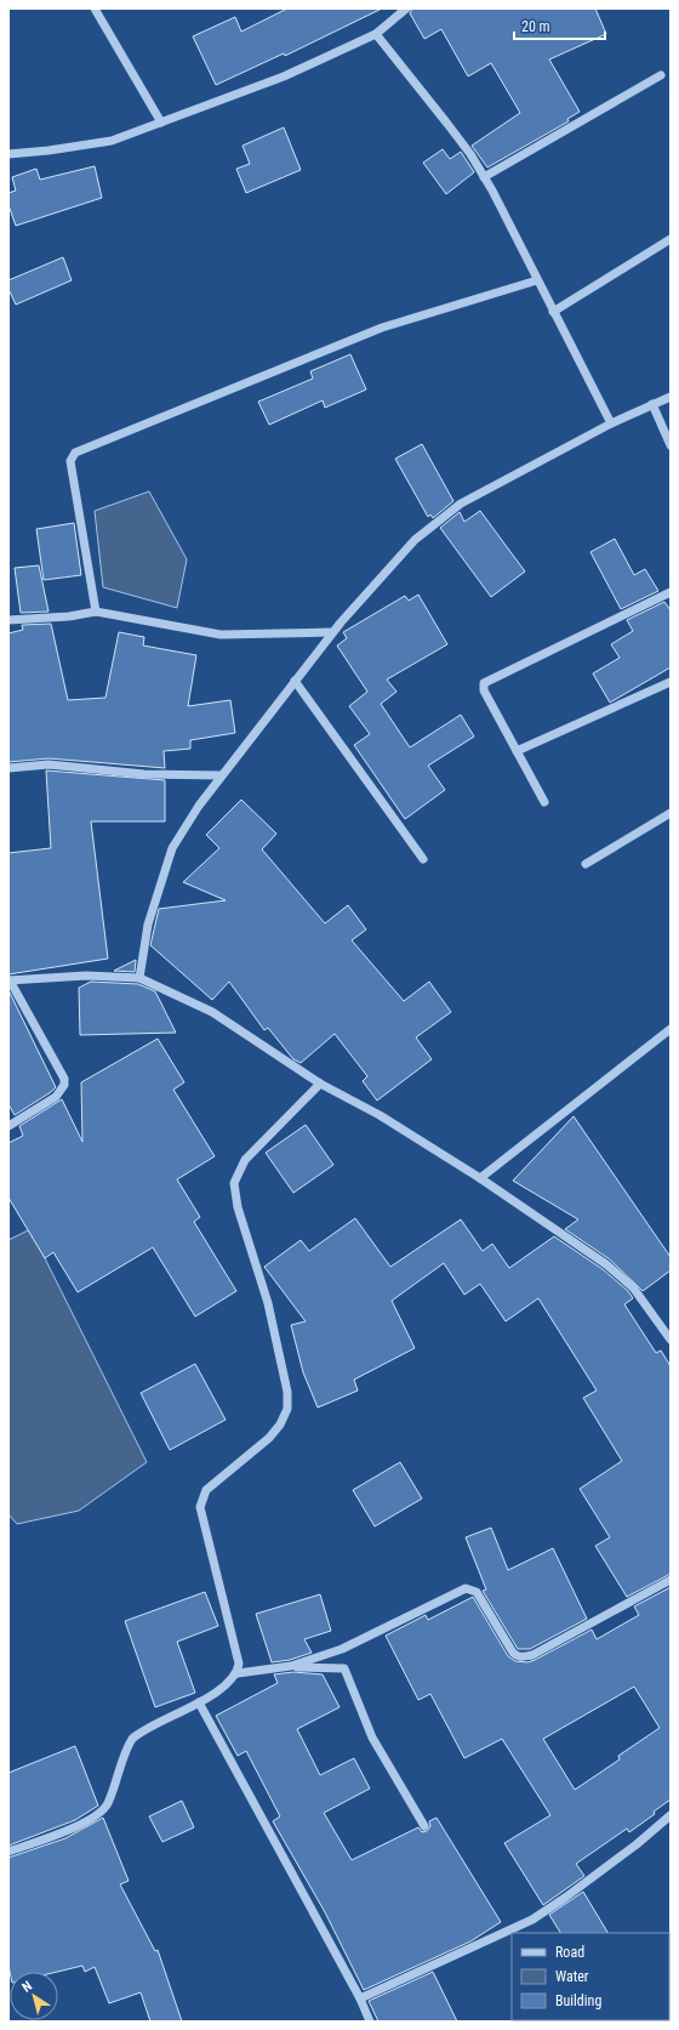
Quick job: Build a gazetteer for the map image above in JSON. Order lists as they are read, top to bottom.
{
  "legend": ["Road", "Water", "Building"],
  "scale_bar": "20 m",
  "north": "top left"
}
